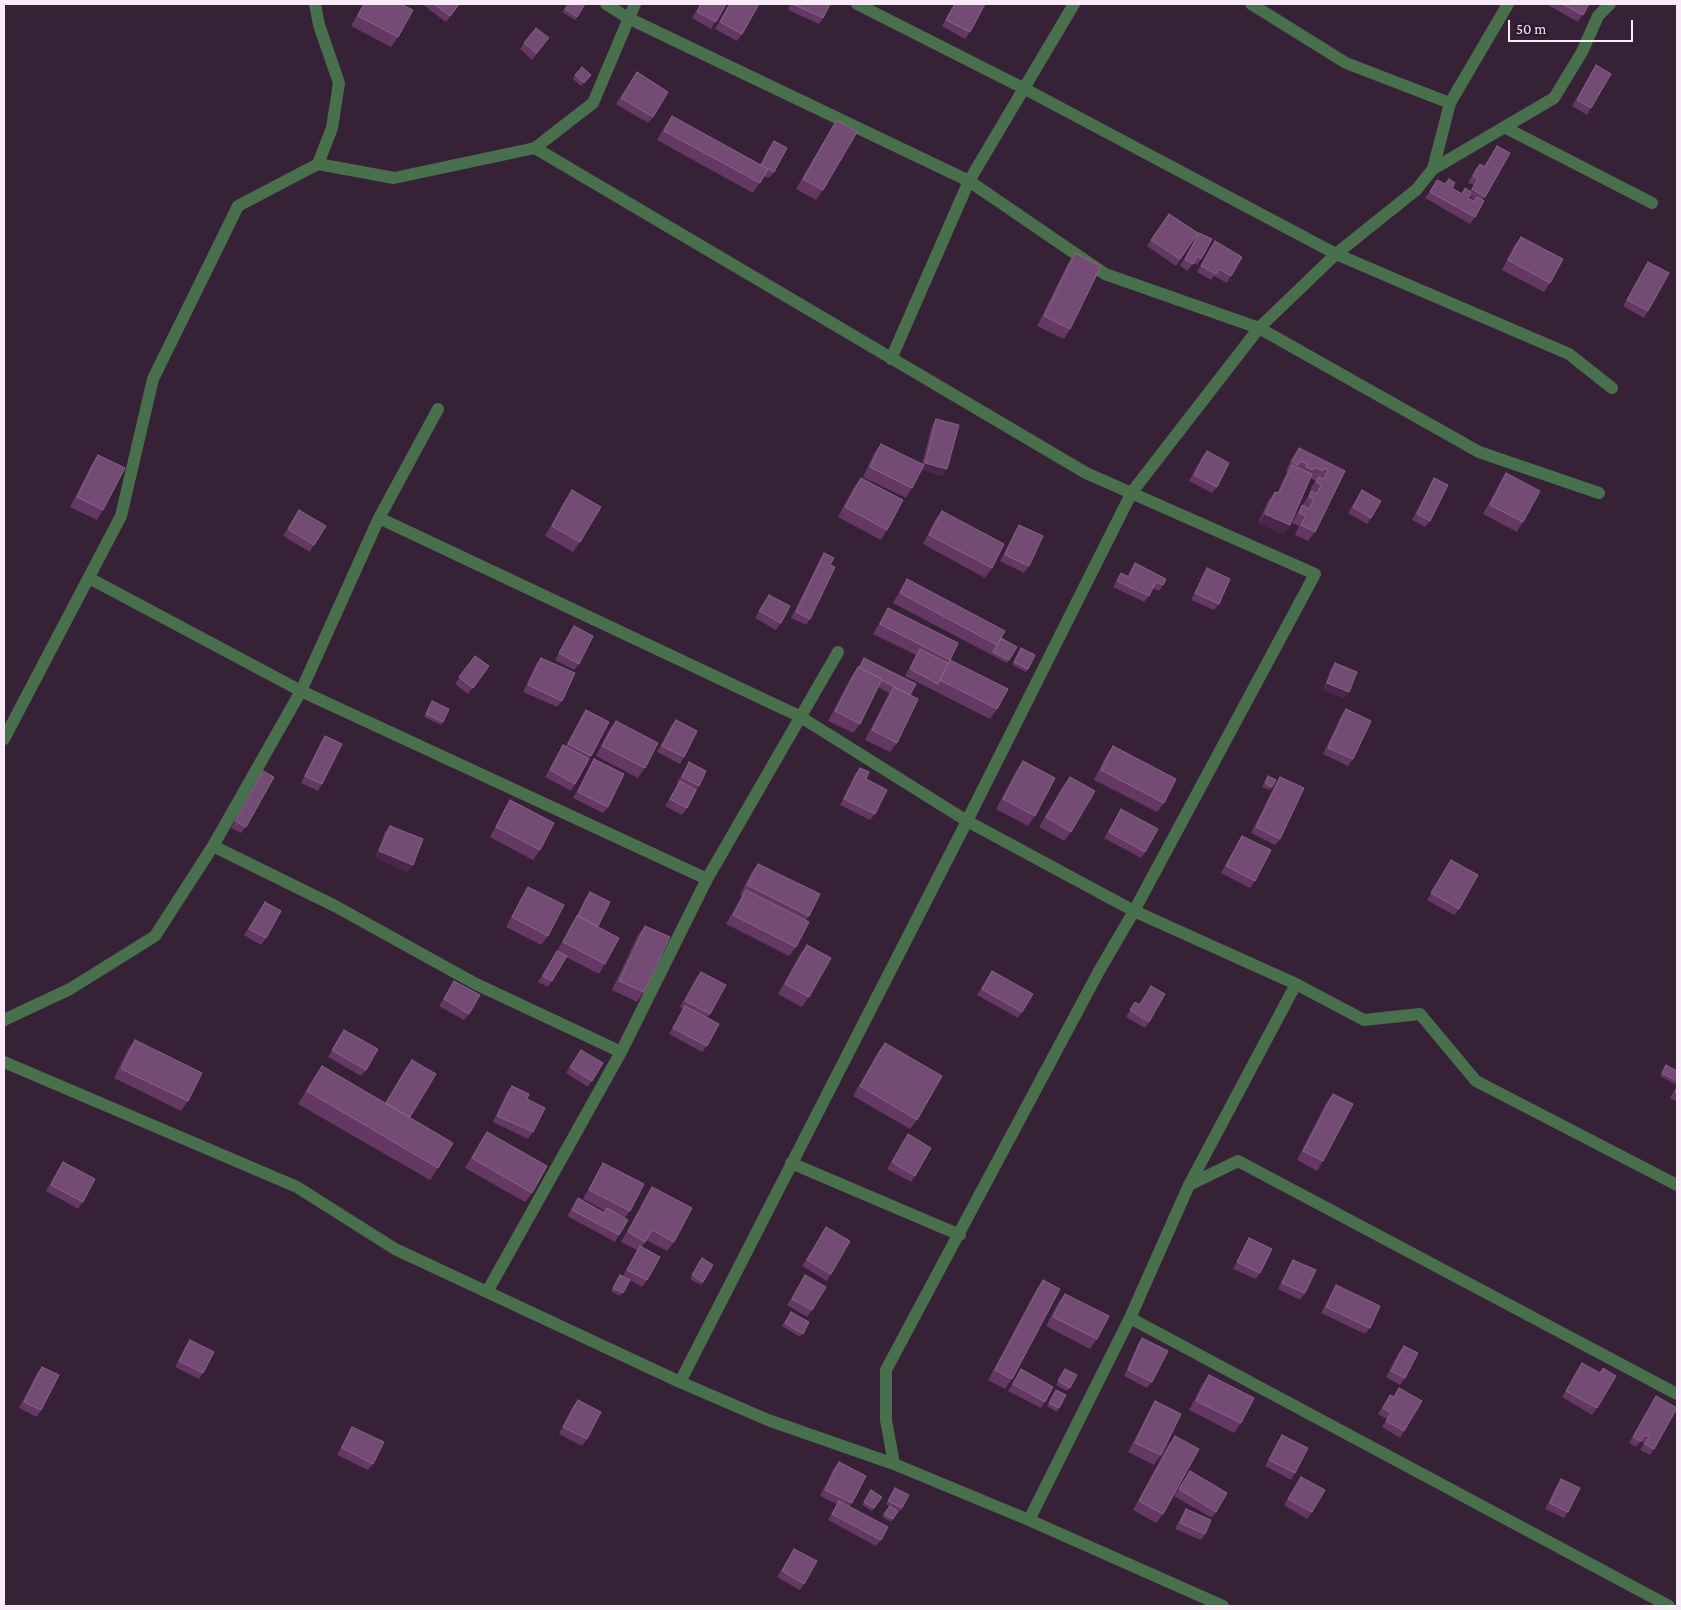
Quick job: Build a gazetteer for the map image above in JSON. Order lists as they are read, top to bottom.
{
  "scale_bar": "50 m"
}
